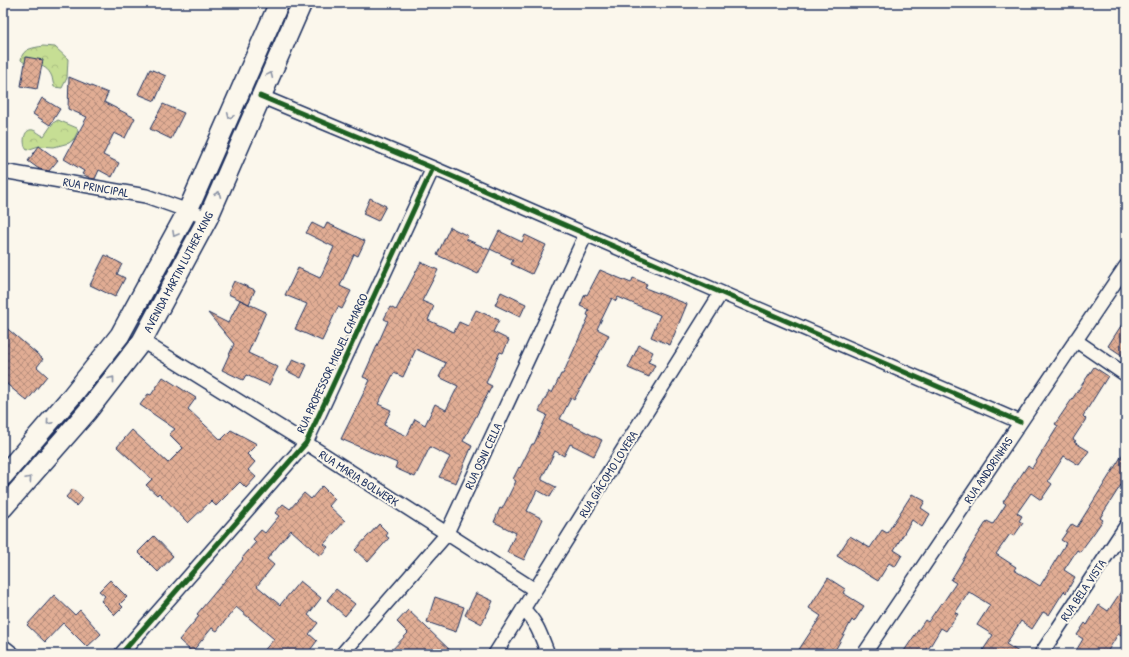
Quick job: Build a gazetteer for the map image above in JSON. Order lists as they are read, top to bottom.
{
  "streets": {
    "main road": ["AVENIDA MARTIN LUTHER KING"],
    "street": [
      "RUA PRINCIPAL",
      "RUA PROFESSOR MIGUEL CAMARGO",
      "RUA OSNI CELLA",
      "RUA ANDORINHAS",
      "RUA GIÁCOMO LOVERA",
      "RUA MARIA BOLWERK",
      "RUA BELA VISTA"
    ]
  },
  "crossings": [
    ["RUA PRINCIPAL", "AVENIDA MARTIN LUTHER KING"],
    ["AVENIDA MARTIN LUTHER KING", "RUA MARIA BOLWERK"],
    ["RUA PROFESSOR MIGUEL CAMARGO", "RUA MARIA BOLWERK"],
    ["RUA OSNI CELLA", "RUA MARIA BOLWERK"],
    ["RUA GIÁCOMO LOVERA", "RUA MARIA BOLWERK"]
  ]
}
